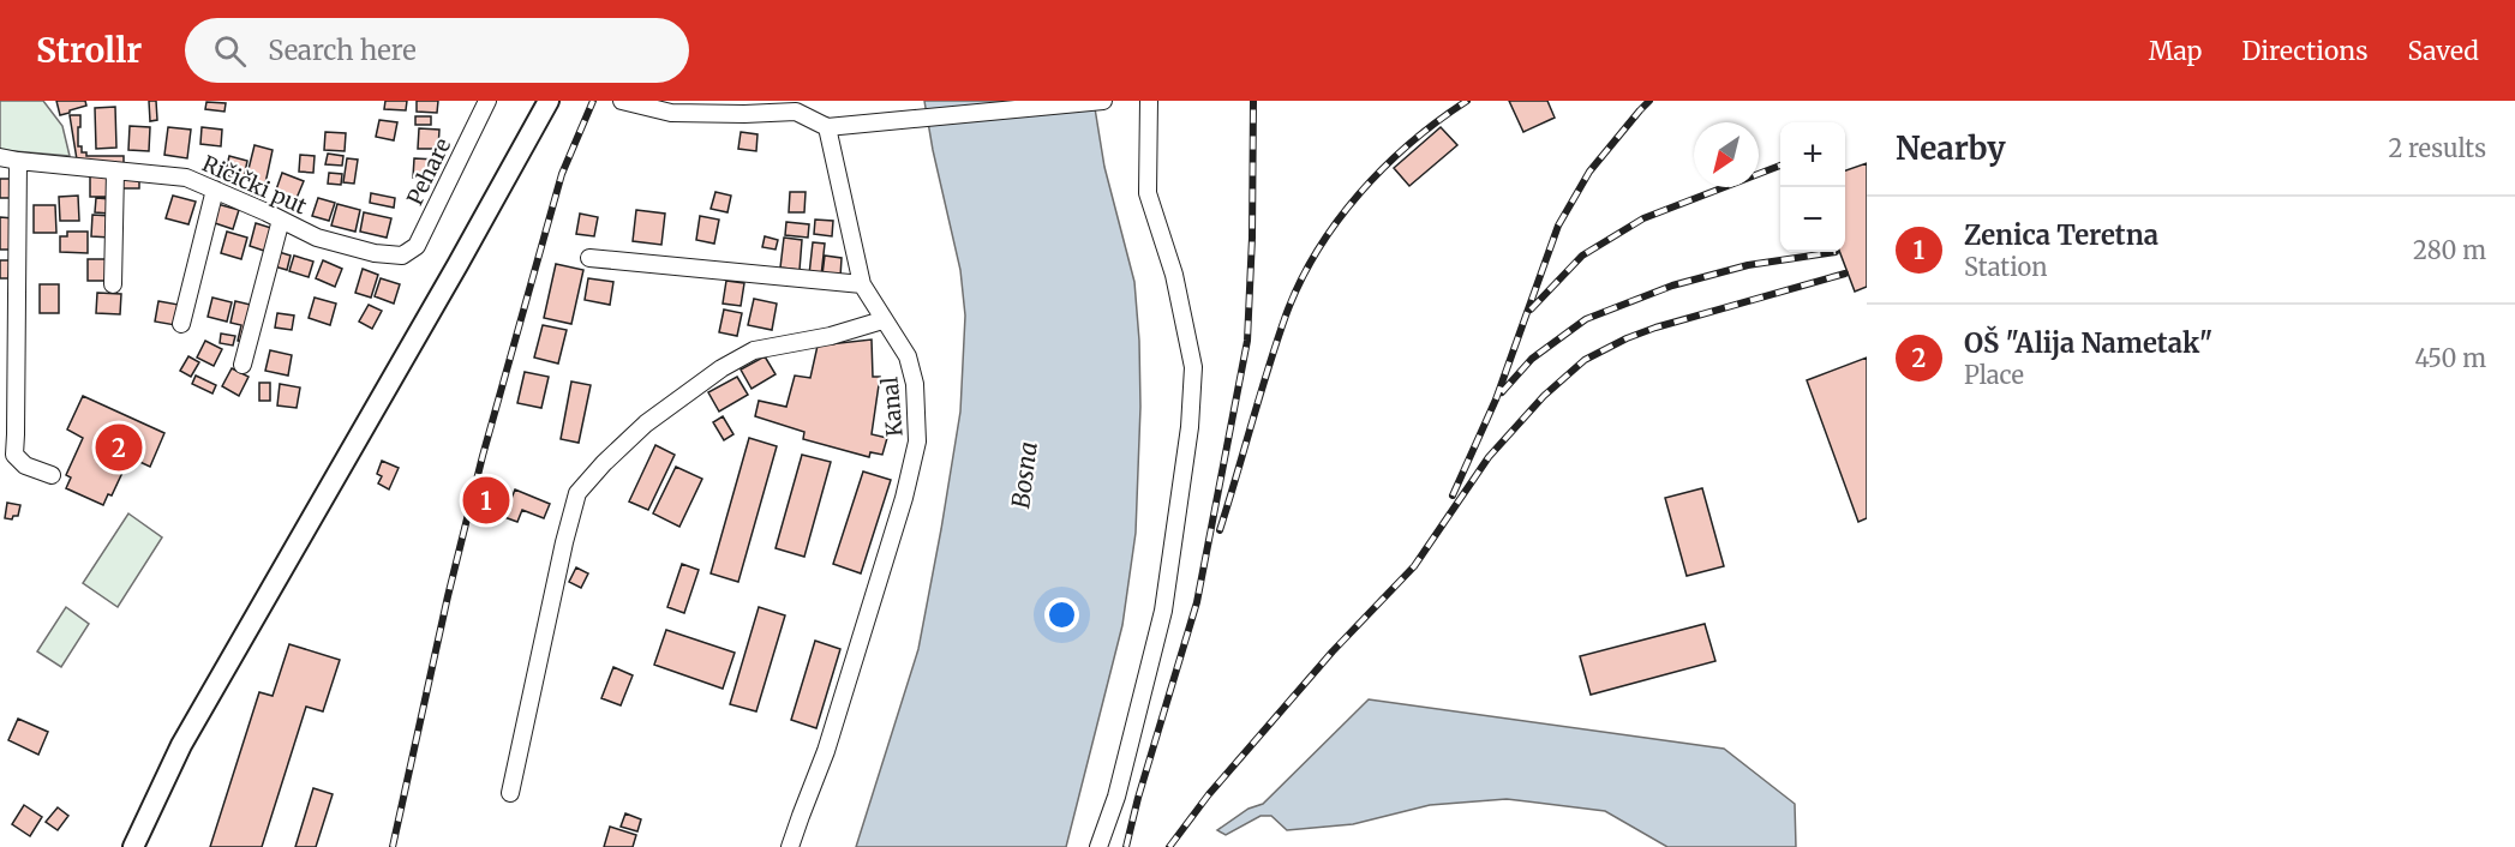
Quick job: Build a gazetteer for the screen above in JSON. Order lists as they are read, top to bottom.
{
  "streets": {
    "street": ["Pehare", "Ričički put", "Kanal"]
  },
  "crossings": [
    ["Pehare", "Ričički put"]
  ],
  "water": ["Bosna"],
  "north": "bottom left",
  "page": {
    "header": "Strollr",
    "search": "Search here",
    "nav": ["Map", "Directions", "Saved"],
    "heading": ["Nearby", "2 results"],
    "map_buttons": ["+", "−"],
    "list": [
      {
        "mark": "1",
        "name": "Zenica Teretna",
        "note": "Station",
        "value": "280 m"
      },
      {
        "mark": "2",
        "name": "OŠ \"Alija Nametak\"",
        "note": "Place",
        "value": "450 m"
      }
    ],
    "pins": ["2", "1"]
  }
}
